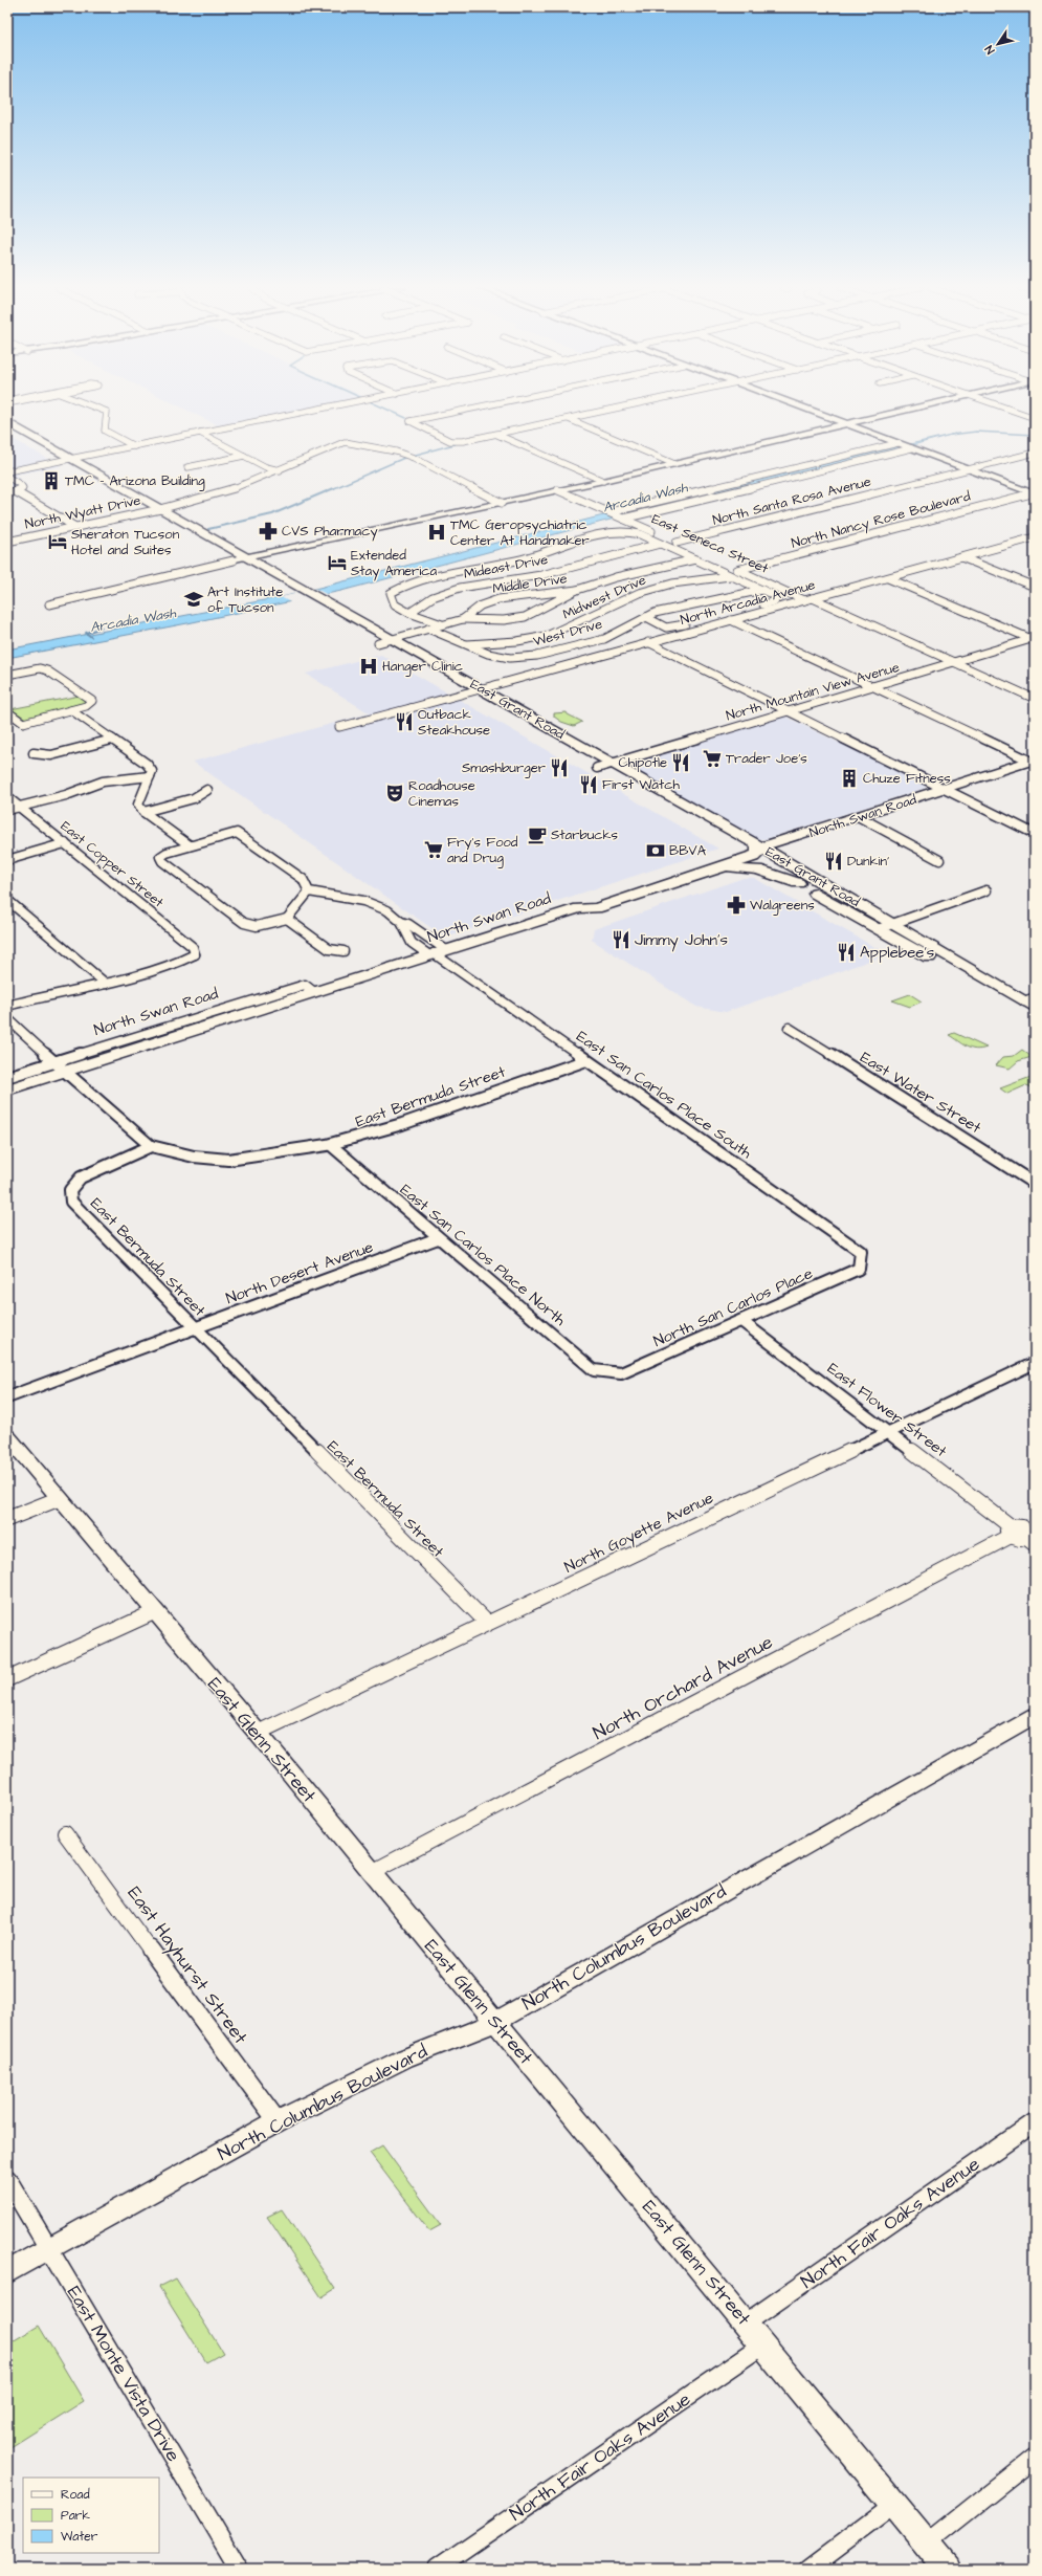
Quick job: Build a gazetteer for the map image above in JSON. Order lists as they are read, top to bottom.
{
  "streets": {
    "main road": ["East Grant Road", "North Swan Road"],
    "street": [
      "North Santa Rosa Avenue",
      "North Wyatt Drive",
      "North Nancy Rose Boulevard",
      "East Seneca Street",
      "Mideast Drive",
      "Middle Drive",
      "Midwest Drive",
      "North Arcadia Avenue",
      "West Drive",
      "North Mountain View Avenue",
      "East Copper Street",
      "East Water Street",
      "East San Carlos Place South",
      "East Bermuda Street",
      "East San Carlos Place North",
      "North Desert Avenue",
      "North San Carlos Place",
      "East Flower Street",
      "North Goyette Avenue",
      "North Orchard Avenue",
      "East Glenn Street",
      "North Columbus Boulevard",
      "East Hayhurst Street",
      "North Fair Oaks Avenue",
      "East Monte Vista Drive"
    ]
  },
  "crossings": [
    ["North Santa Rosa Avenue", "East Seneca Street"],
    ["North Wyatt Drive", "East Grant Road"],
    ["North Nancy Rose Boulevard", "East Seneca Street"],
    ["East Seneca Street", "North Arcadia Avenue"],
    ["Midwest Drive", "West Drive"],
    ["North Arcadia Avenue", "East Grant Road"],
    ["North Mountain View Avenue", "East Grant Road"],
    ["East Grant Road", "North Swan Road"],
    ["North Swan Road", "East San Carlos Place South"],
    ["East San Carlos Place South", "East Bermuda Street"],
    ["East San Carlos Place South", "North San Carlos Place"],
    ["East Bermuda Street", "East San Carlos Place North"],
    ["East Bermuda Street", "North Desert Avenue"],
    ["East Bermuda Street", "North Goyette Avenue"],
    ["East San Carlos Place North", "North Desert Avenue"],
    ["East San Carlos Place North", "North San Carlos Place"],
    ["North San Carlos Place", "East Flower Street"],
    ["East Flower Street", "North Goyette Avenue"],
    ["East Flower Street", "North Orchard Avenue"],
    ["North Goyette Avenue", "East Glenn Street"],
    ["North Orchard Avenue", "East Glenn Street"],
    ["East Glenn Street", "North Columbus Boulevard"],
    ["East Glenn Street", "North Fair Oaks Avenue"],
    ["North Columbus Boulevard", "East Hayhurst Street"],
    ["North Columbus Boulevard", "East Monte Vista Drive"]
  ],
  "water": ["Arcadia Wash"],
  "places": {
    "building": ["TMC - Arizona Building", "Chuze Fitness"],
    "pharmacy": ["CVS Pharmacy", "Walgreens"],
    "hospital": ["TMC Geropsychiatric Center At Handmaker", "Hanger Clinic"],
    "hotel": ["Sheraton Tucson Hotel and Suites", "Extended Stay America"],
    "school or university": ["Art Institute of Tucson"],
    "restaurant": [
      "Outback Steakhouse",
      "Chipotle",
      "Smashburger",
      "First Watch",
      "Dunkin'",
      "Jimmy John's",
      "Applebee's"
    ],
    "supermarket": ["Trader Joe's", "Fry's Food and Drug"],
    "theatre": ["Roadhouse Cinemas"],
    "cafe": ["Starbucks"],
    "bank": ["BBVA"]
  },
  "legend": ["Road", "Park", "Water"],
  "north": "bottom left"
}
